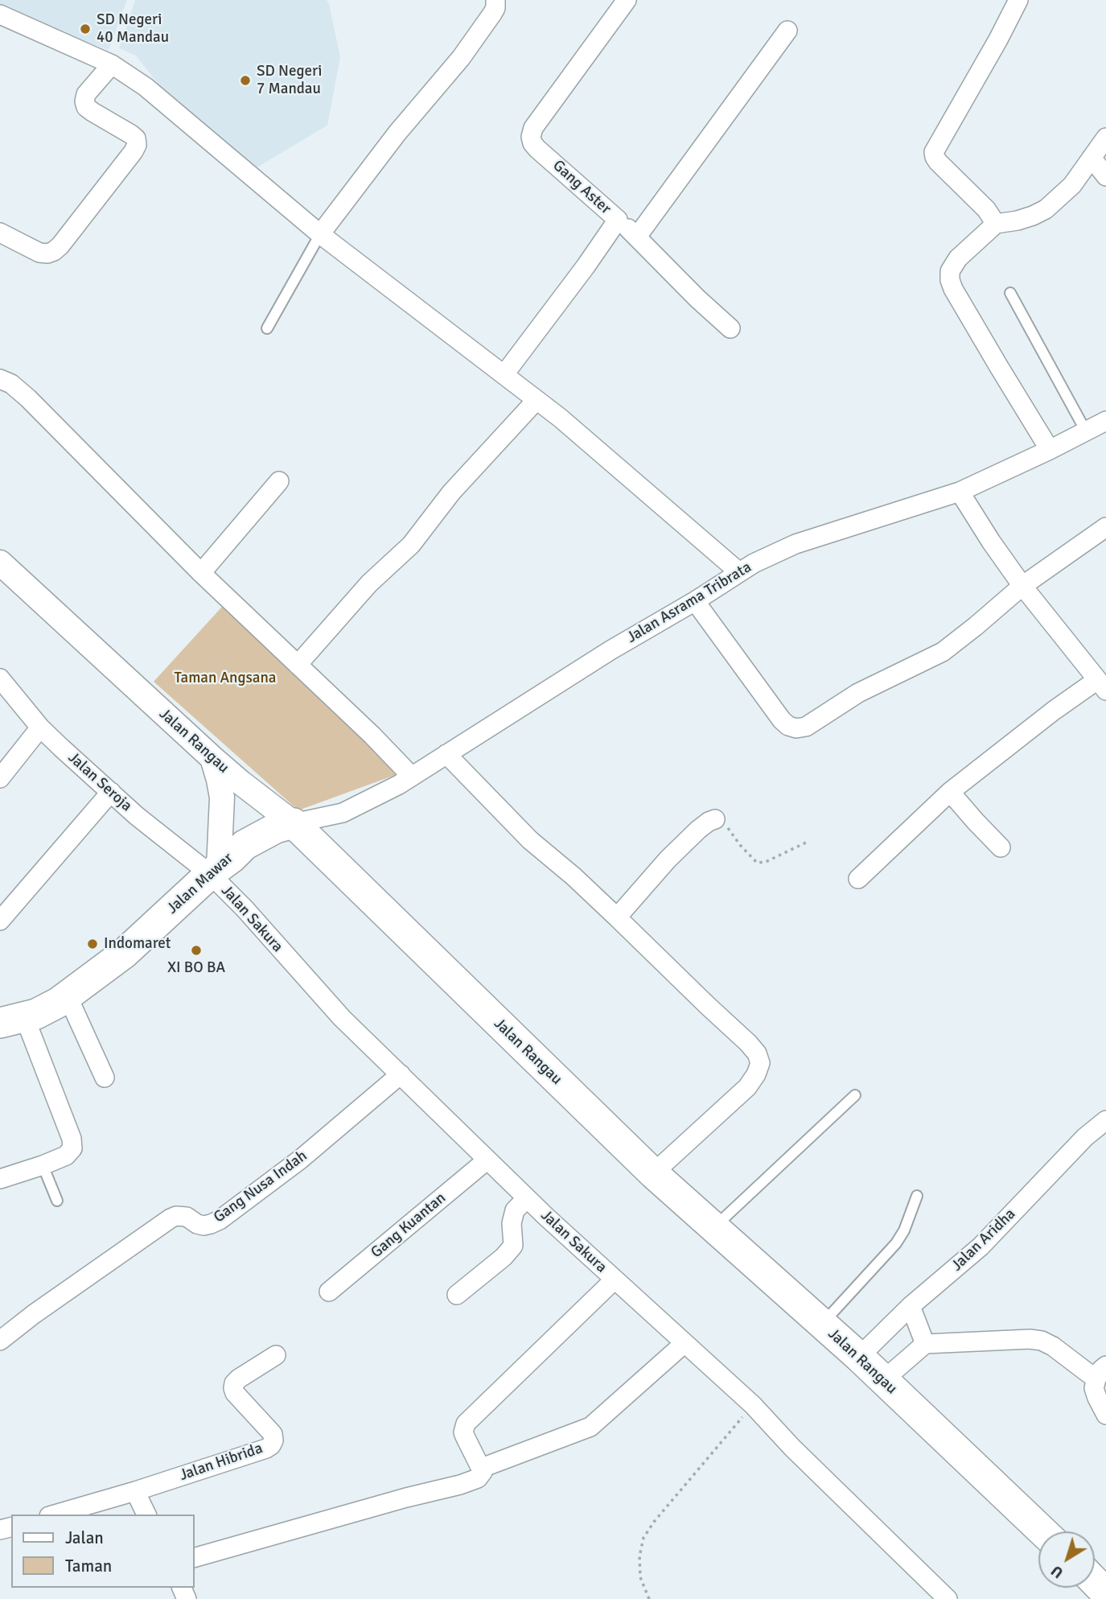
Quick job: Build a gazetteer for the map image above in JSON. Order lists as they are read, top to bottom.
{
  "streets": {
    "main road": ["Jalan Rangau", "Jalan Mawar"],
    "street": [
      "Gang Aster",
      "Jalan Asrama Tribrata",
      "Jalan Seroja",
      "Jalan Sakura",
      "Gang Nusa Indah",
      "Gang Kuantan",
      "Jalan Aridha",
      "Jalan Hibrida"
    ]
  },
  "crossings": [
    ["Jalan Asrama Tribrata", "Jalan Rangau"],
    ["Jalan Asrama Tribrata", "Jalan Mawar"],
    ["Jalan Rangau", "Jalan Mawar"],
    ["Jalan Rangau", "Jalan Aridha"],
    ["Jalan Seroja", "Jalan Mawar"],
    ["Jalan Seroja", "Jalan Sakura"],
    ["Jalan Mawar", "Jalan Sakura"],
    ["Jalan Sakura", "Gang Nusa Indah"],
    ["Jalan Sakura", "Gang Kuantan"]
  ],
  "parks": ["Taman Angsana"],
  "places": [
    "SD Negeri 40 Mandau",
    "SD Negeri 7 Mandau",
    "Indomaret",
    "XI BO BA"
  ],
  "legend": ["Jalan", "Taman"],
  "north": "bottom left"
}
